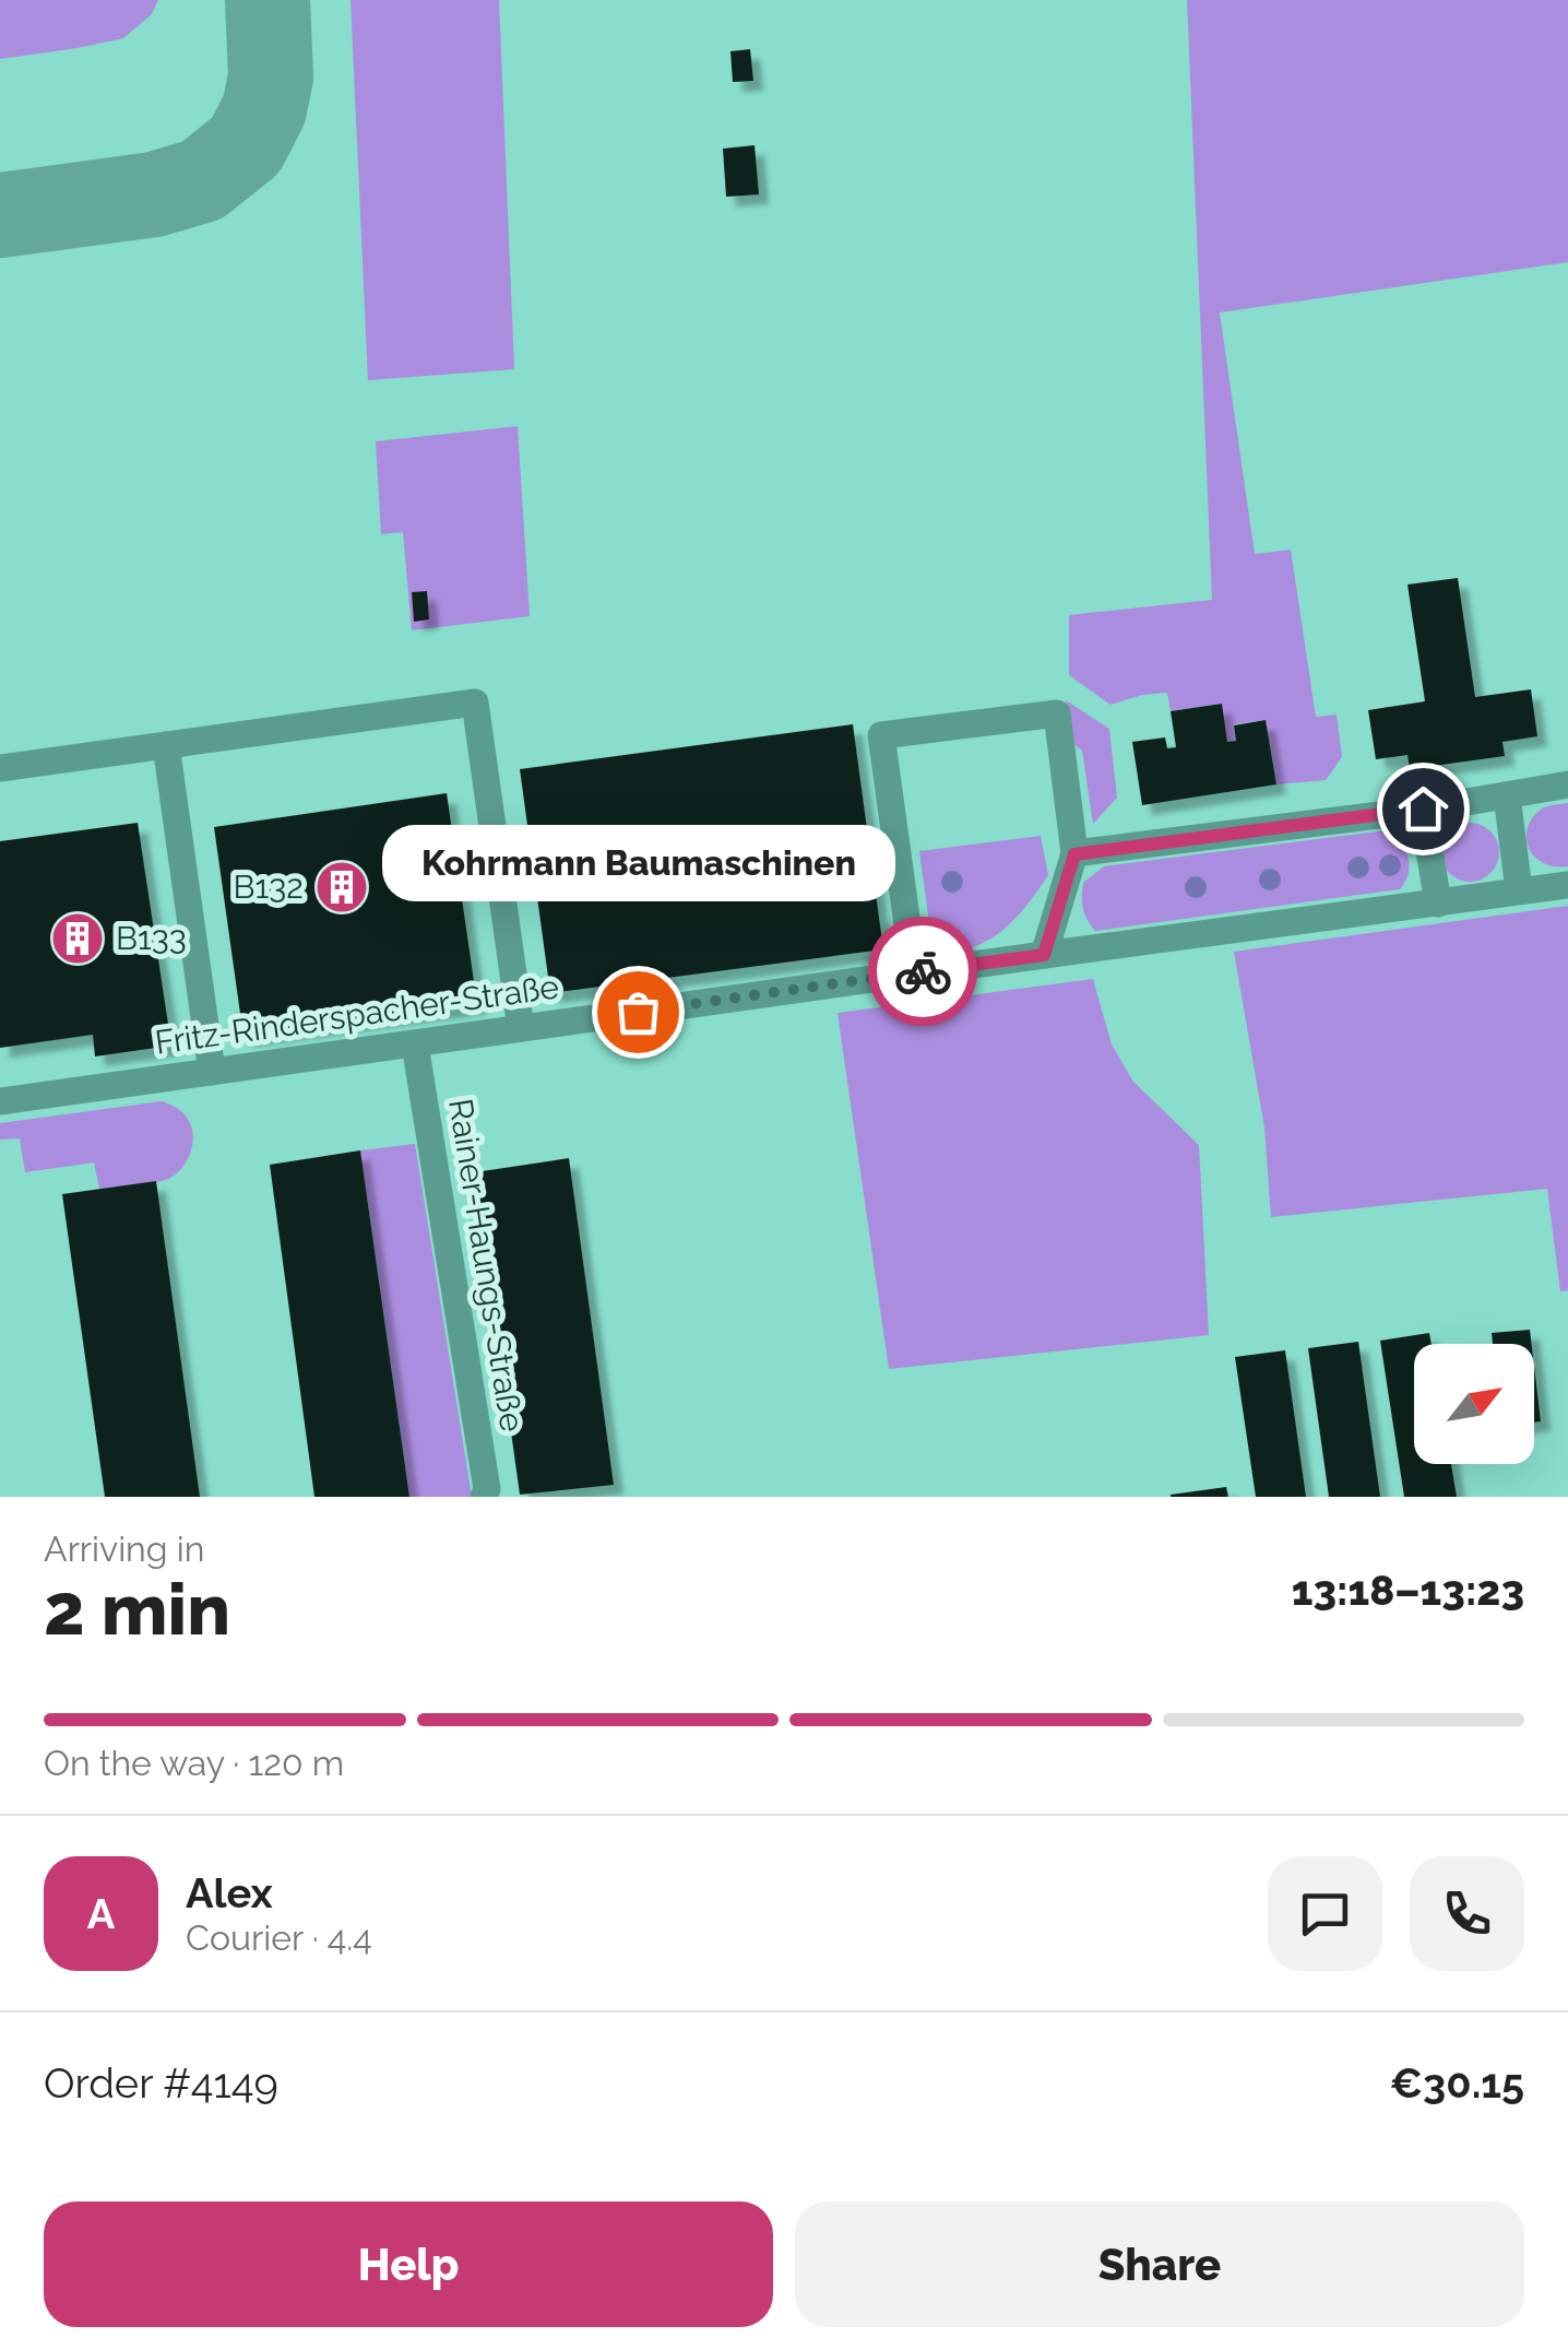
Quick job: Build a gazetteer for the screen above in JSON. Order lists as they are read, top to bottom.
{
  "streets": {
    "street": ["Fritz-Rinderspacher-Straße", "Rainer-Haungs-Straße"]
  },
  "crossings": [
    ["Fritz-Rinderspacher-Straße", "Rainer-Haungs-Straße"]
  ],
  "places": {
    "building": ["B132", "B133"],
    "other": ["Kohrmann Baumaschinen"]
  },
  "north": "top right",
  "page": {
    "bubble": "Kohrmann Baumaschinen",
    "heading": ["2 min", "Arriving in", "13:18–13:23"],
    "panel": [
      "Alex",
      "Courier · 4.4",
      "Order #4149",
      "€30.15"
    ],
    "bar": "On the way · 120 m",
    "round": "A",
    "buttons": ["Help", "Share"]
  }
}
